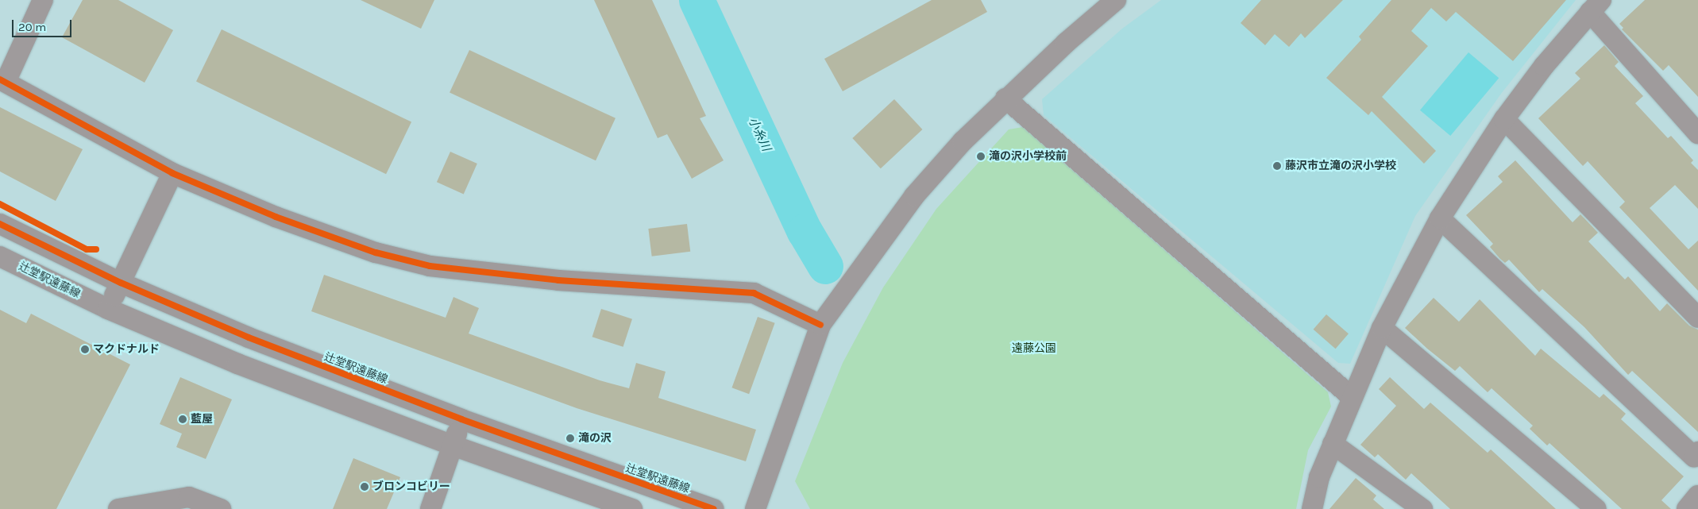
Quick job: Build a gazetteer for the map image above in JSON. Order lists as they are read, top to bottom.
{
  "streets": {
    "street": ["辻堂駅遠藤線"]
  },
  "water": ["小糸川"],
  "parks": ["遠藤公園"],
  "places": [
    "滝の沢小学校前",
    "藤沢市立滝の沢小学校",
    "マクドナルド",
    "藍屋",
    "滝の沢",
    "ブロンコビリー"
  ],
  "scale_bar": "20 m"
}
